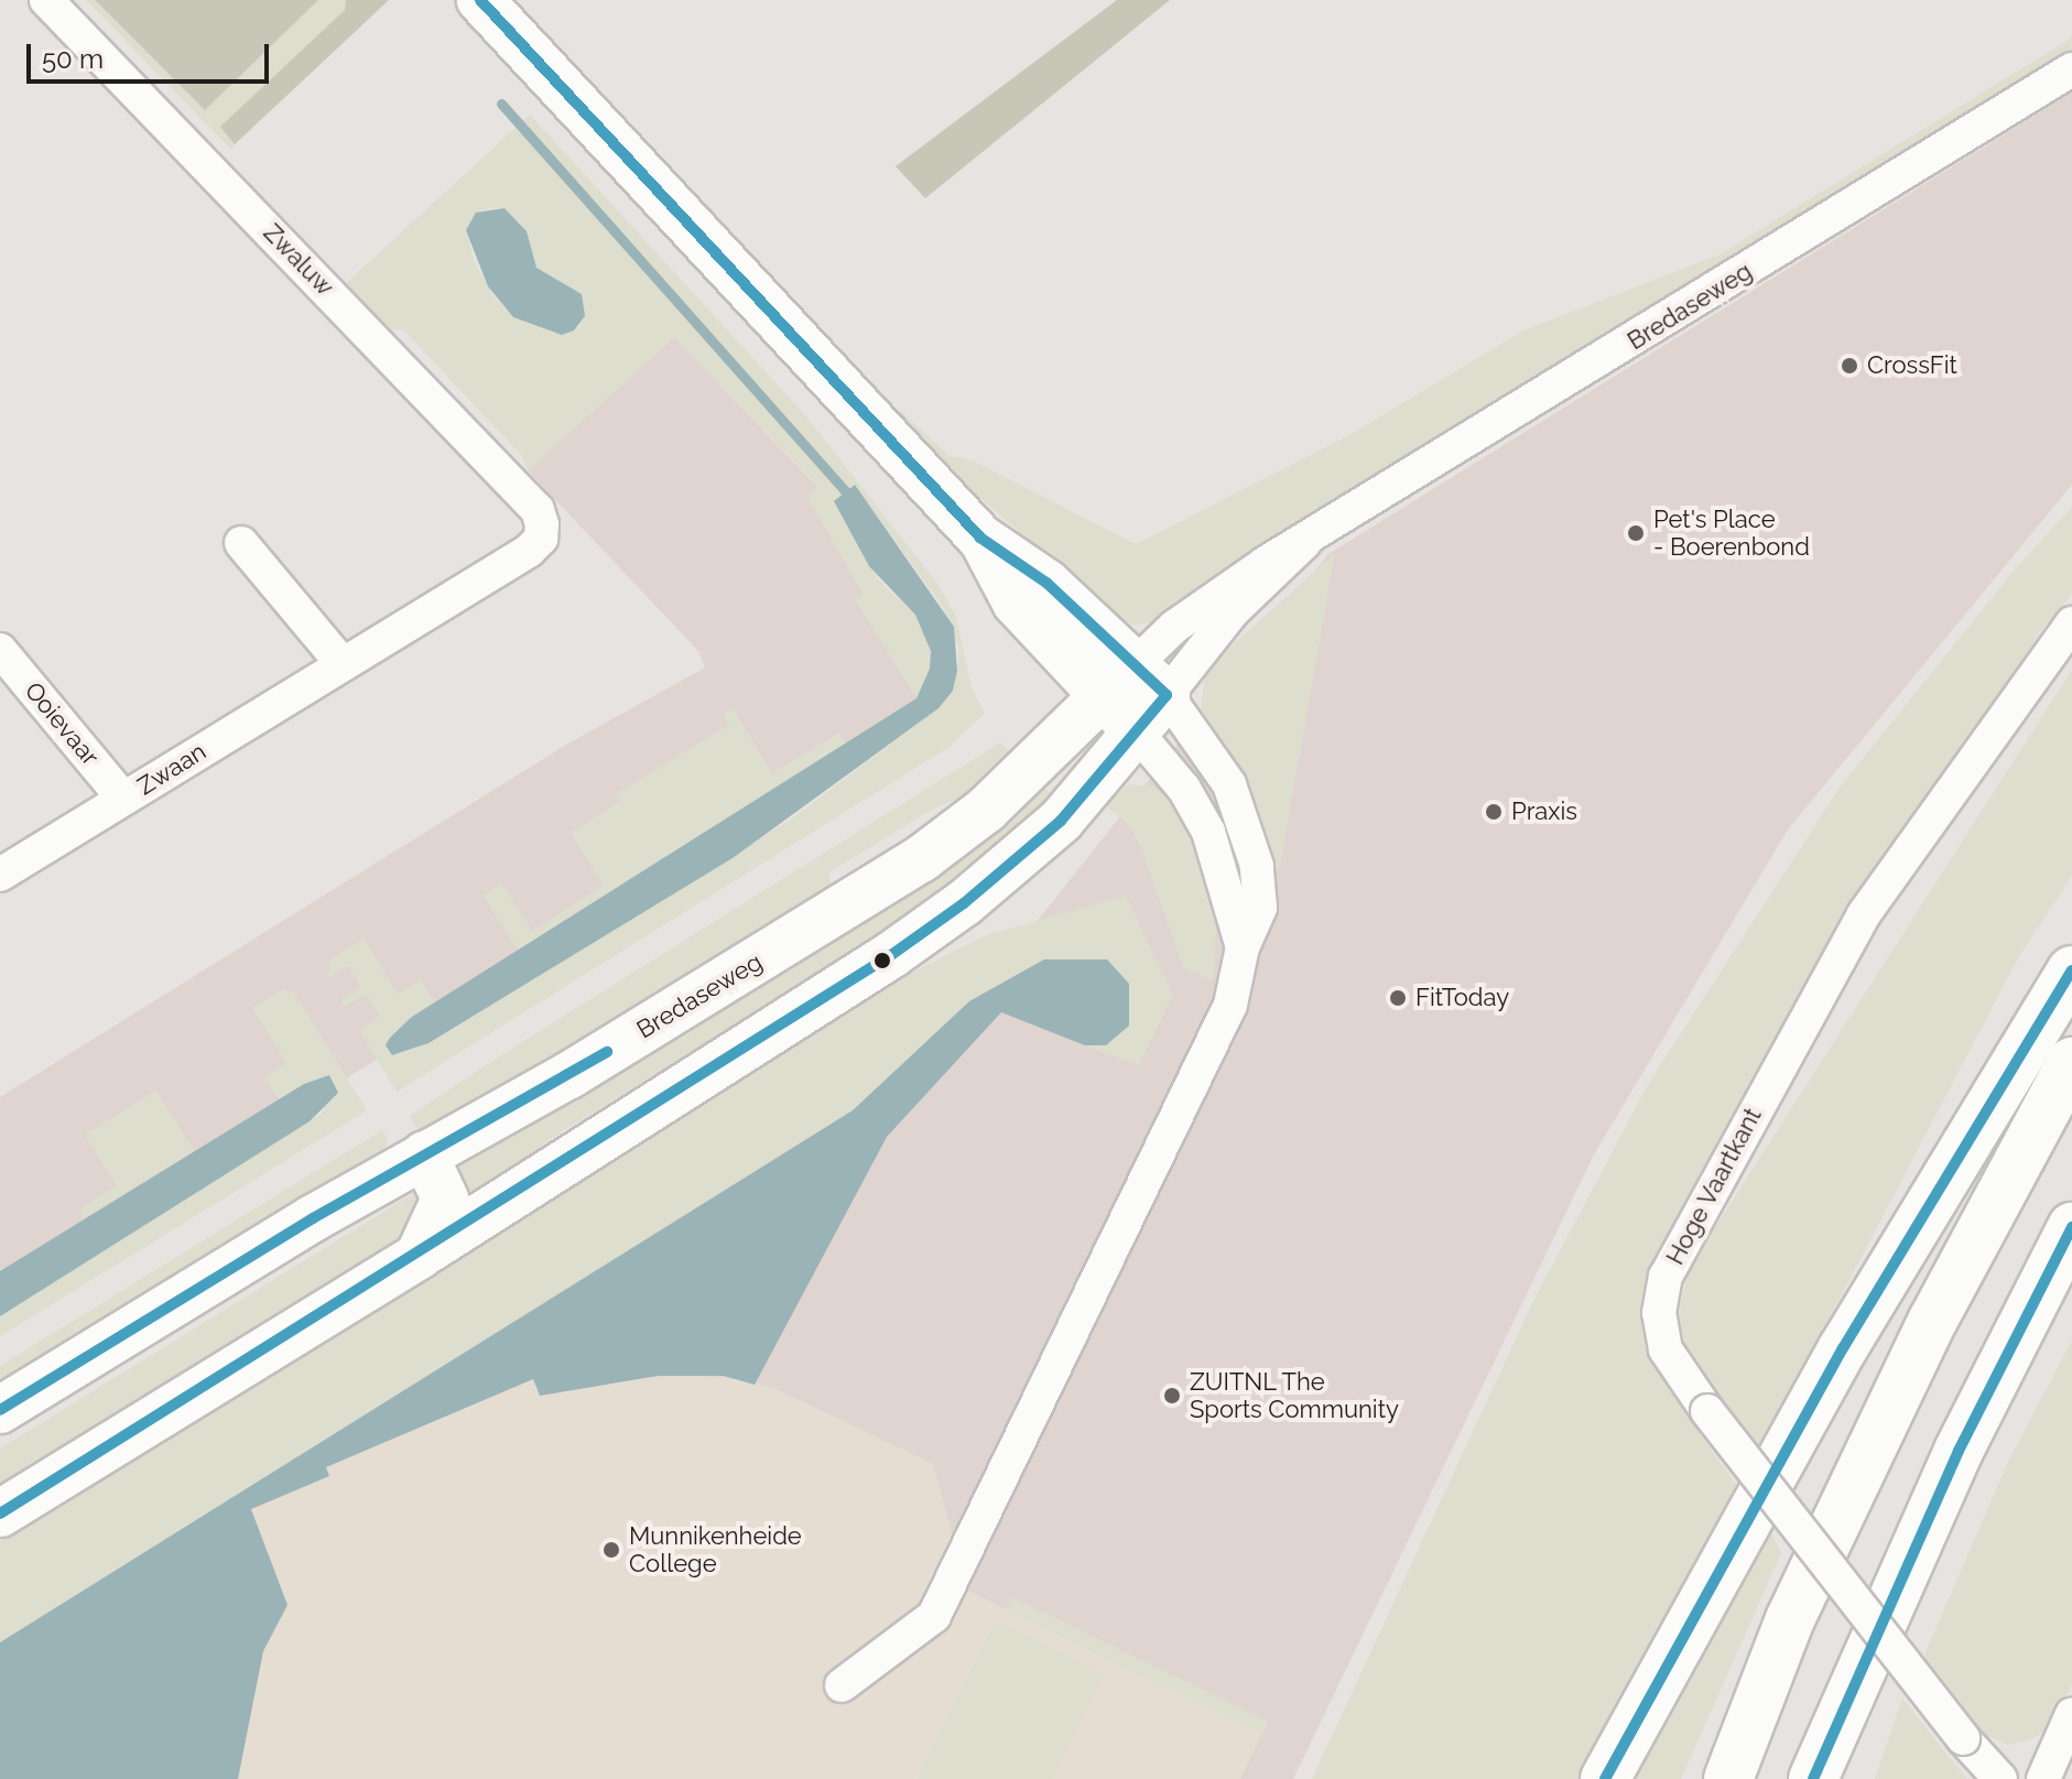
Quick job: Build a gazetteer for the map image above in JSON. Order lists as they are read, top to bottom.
{
  "streets": {
    "street": [
      "Zwaluw",
      "Bredaseweg",
      "Ooievaar",
      "Zwaan",
      "Hoge Vaartkant"
    ]
  },
  "crossings": [
    ["Zwaluw", "Zwaan"],
    ["Ooievaar", "Zwaan"]
  ],
  "places": [
    "CrossFit",
    "Pet's Place - Boerenbond",
    "Praxis",
    "FitToday",
    "ZUITNL The Sports Community",
    "Munnikenheide College"
  ],
  "scale_bar": "50 m"
}
